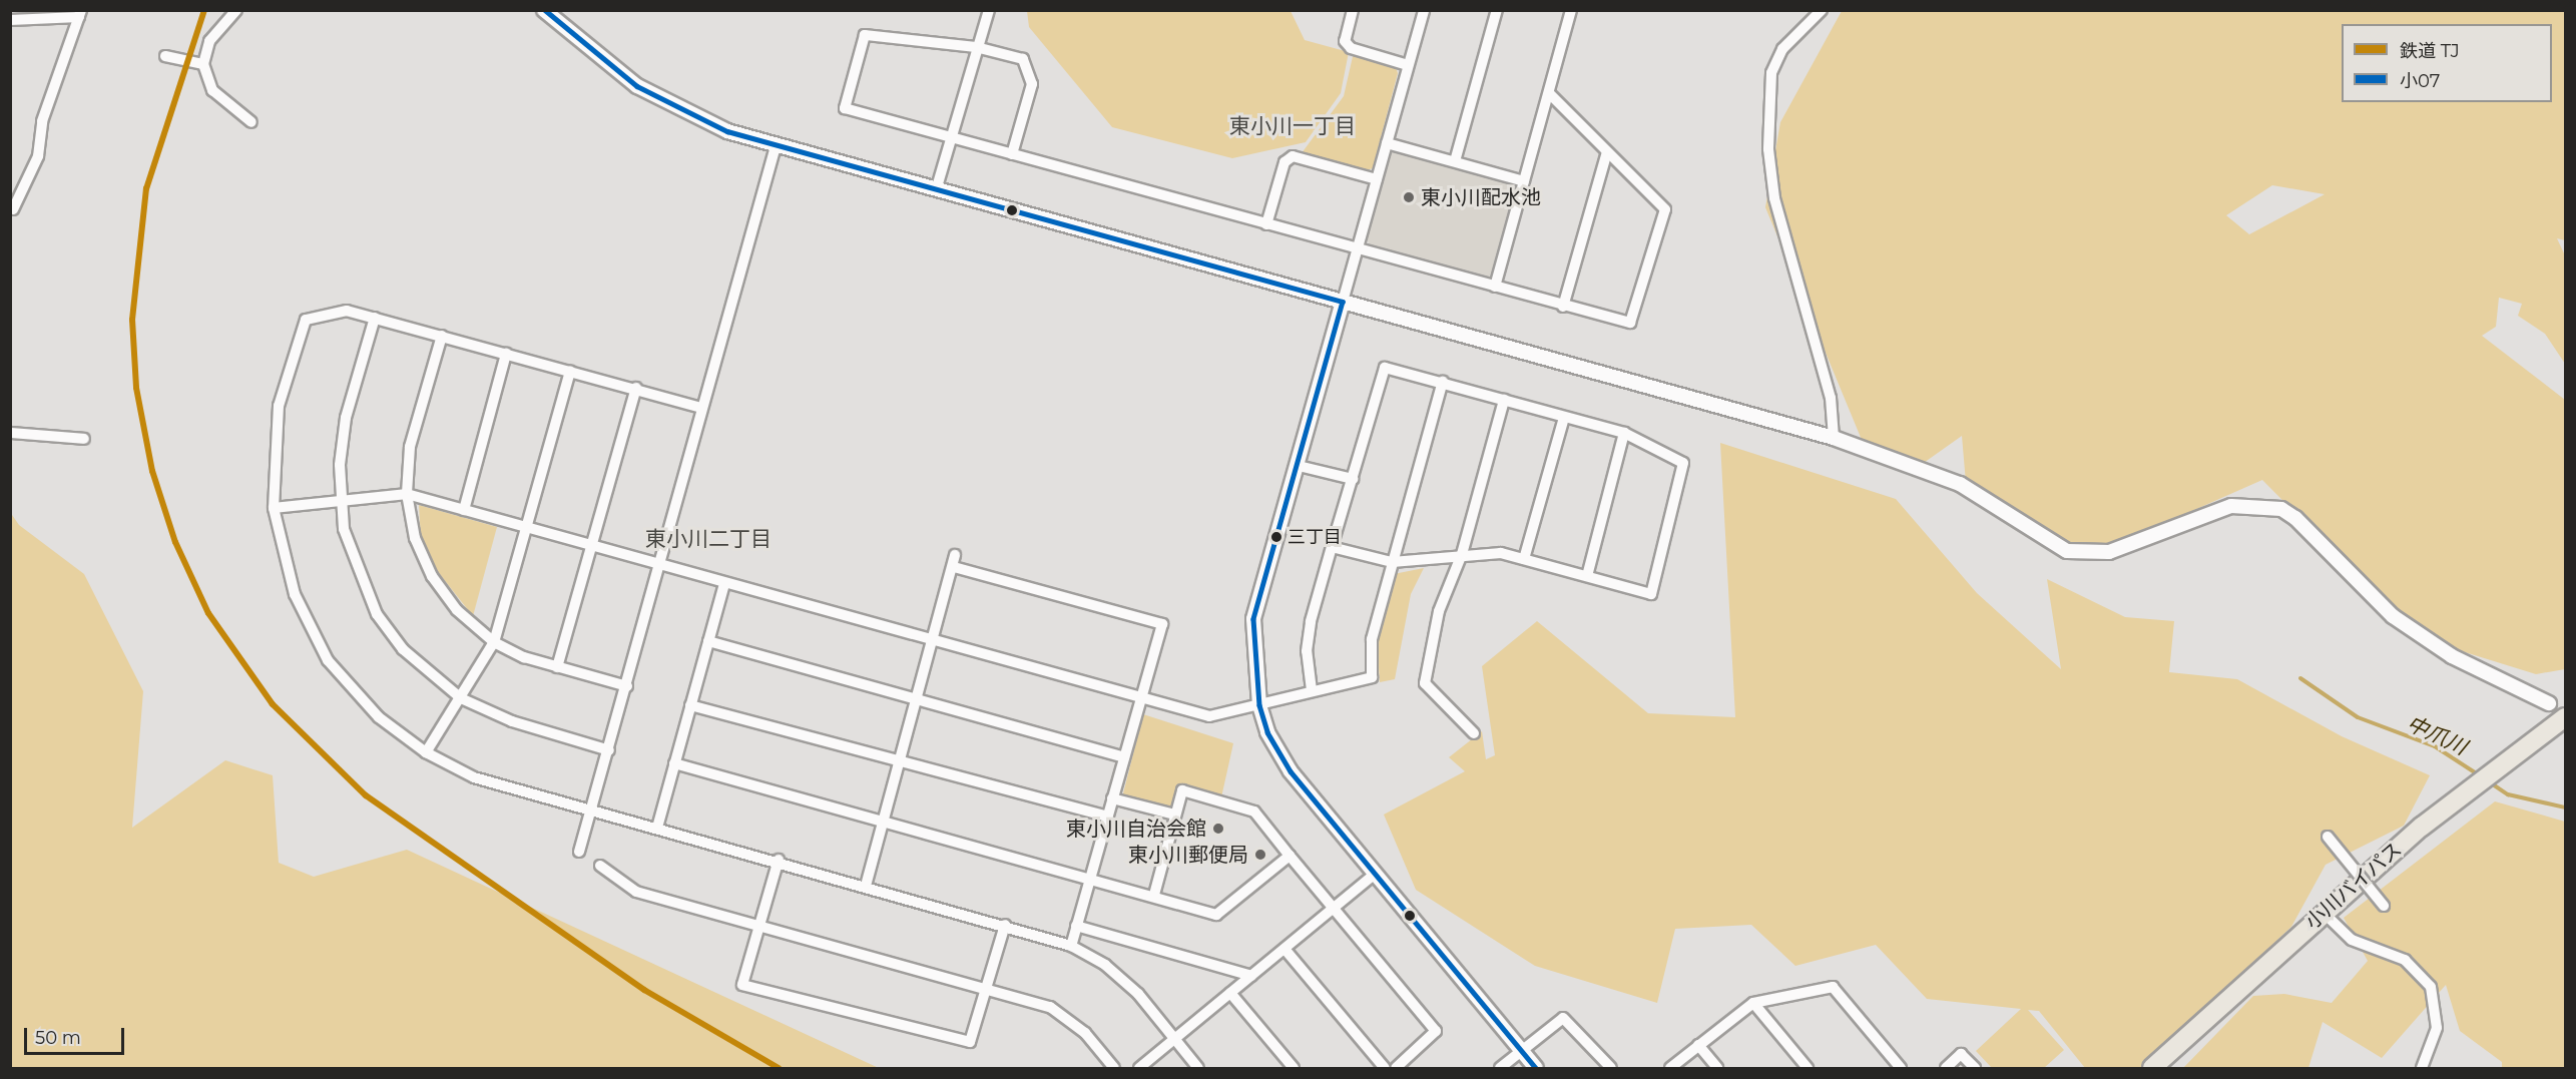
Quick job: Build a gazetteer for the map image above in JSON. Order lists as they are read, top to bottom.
{
  "streets": {
    "highway": ["小川バイパス"]
  },
  "districts": ["東小川一丁目", "東小川二丁目"],
  "water": ["中爪川"],
  "places": [
    "東小川配水池",
    "三丁目",
    "東小川自治会館",
    "東小川郵便局"
  ],
  "lines": ["rail line TJ", "transit line 小07"],
  "legend": ["鉄道 TJ", "小07"],
  "scale_bar": "50 m"
}
